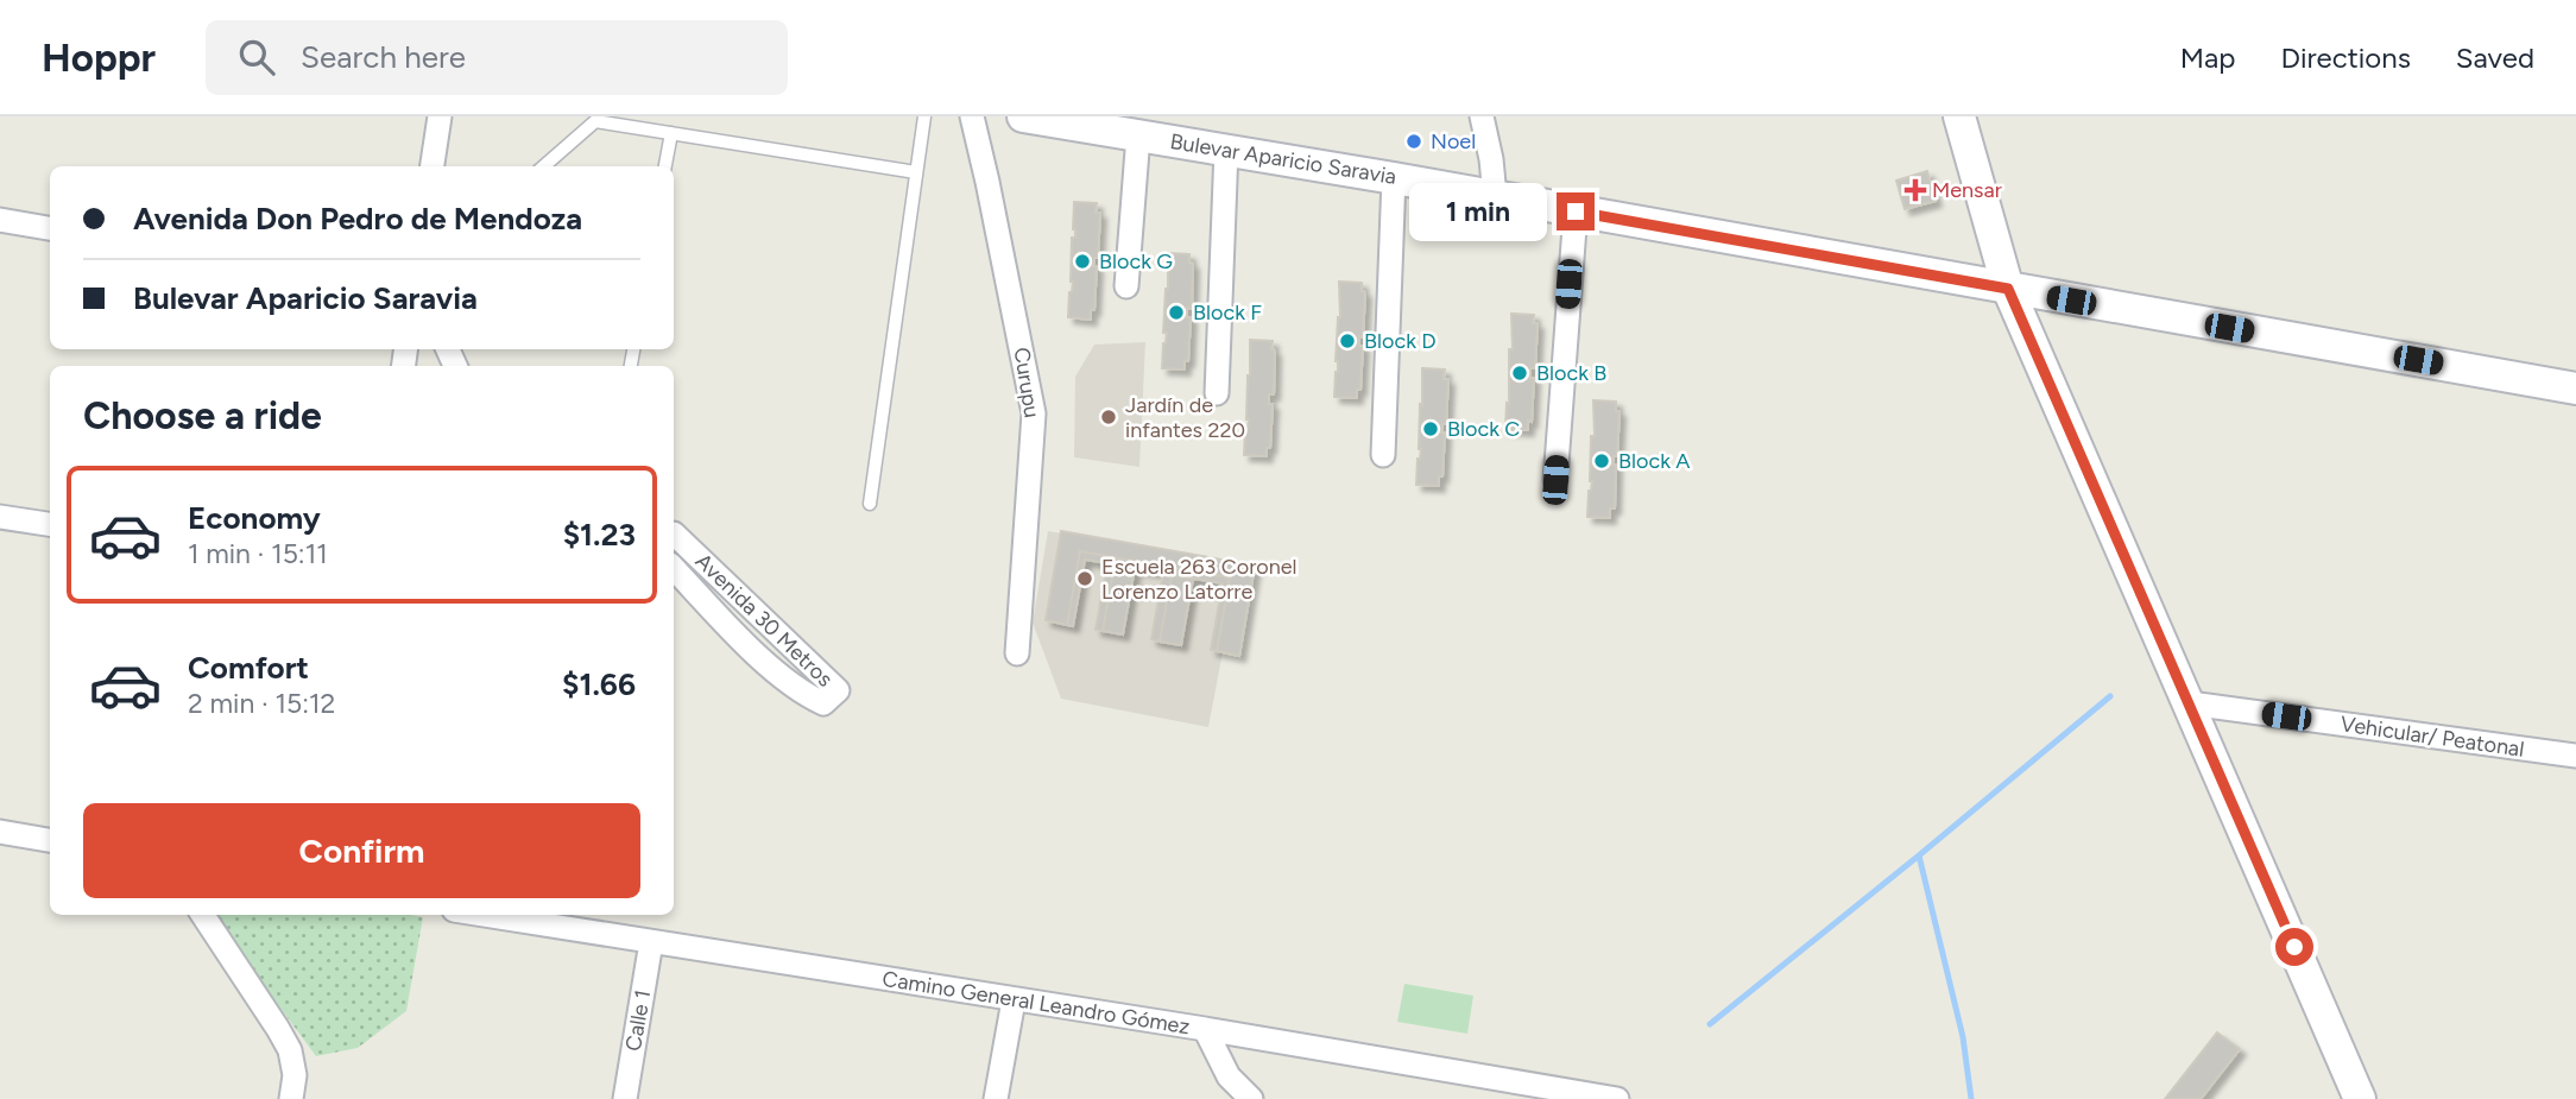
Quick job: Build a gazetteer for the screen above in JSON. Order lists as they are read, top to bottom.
{
  "streets": {
    "street": [
      "Bulevar Aparicio Saravia",
      "Curupu",
      "Avenida 30 Metros",
      "Vehicular/ Peatonal",
      "Camino General Leandro Gómez",
      "Calle 1"
    ]
  },
  "crossings": [
    ["Camino General Leandro Gómez", "Calle 1"]
  ],
  "places": {
    "other": [
      "Noel",
      "Block G",
      "Block F",
      "Block D",
      "Block B",
      "Jardín de infantes 220",
      "Block C",
      "Block A",
      "Escuela 263 Coronel Lorenzo Latorre"
    ],
    "health": ["Mensar"]
  },
  "page": {
    "header": "Hoppr",
    "search": "Search here",
    "nav": ["Map", "Directions", "Saved"],
    "banner": ["Avenida Don Pedro de Mendoza", "Bulevar Aparicio Saravia"],
    "bubble": "1 min",
    "heading": "Choose a ride",
    "list": [
      {
        "name": "Economy",
        "note": "1 min · 15:11",
        "value": "$1.23"
      },
      {
        "name": "Comfort",
        "note": "2 min · 15:12",
        "value": "$1.66"
      }
    ],
    "buttons": "Confirm"
  }
}
